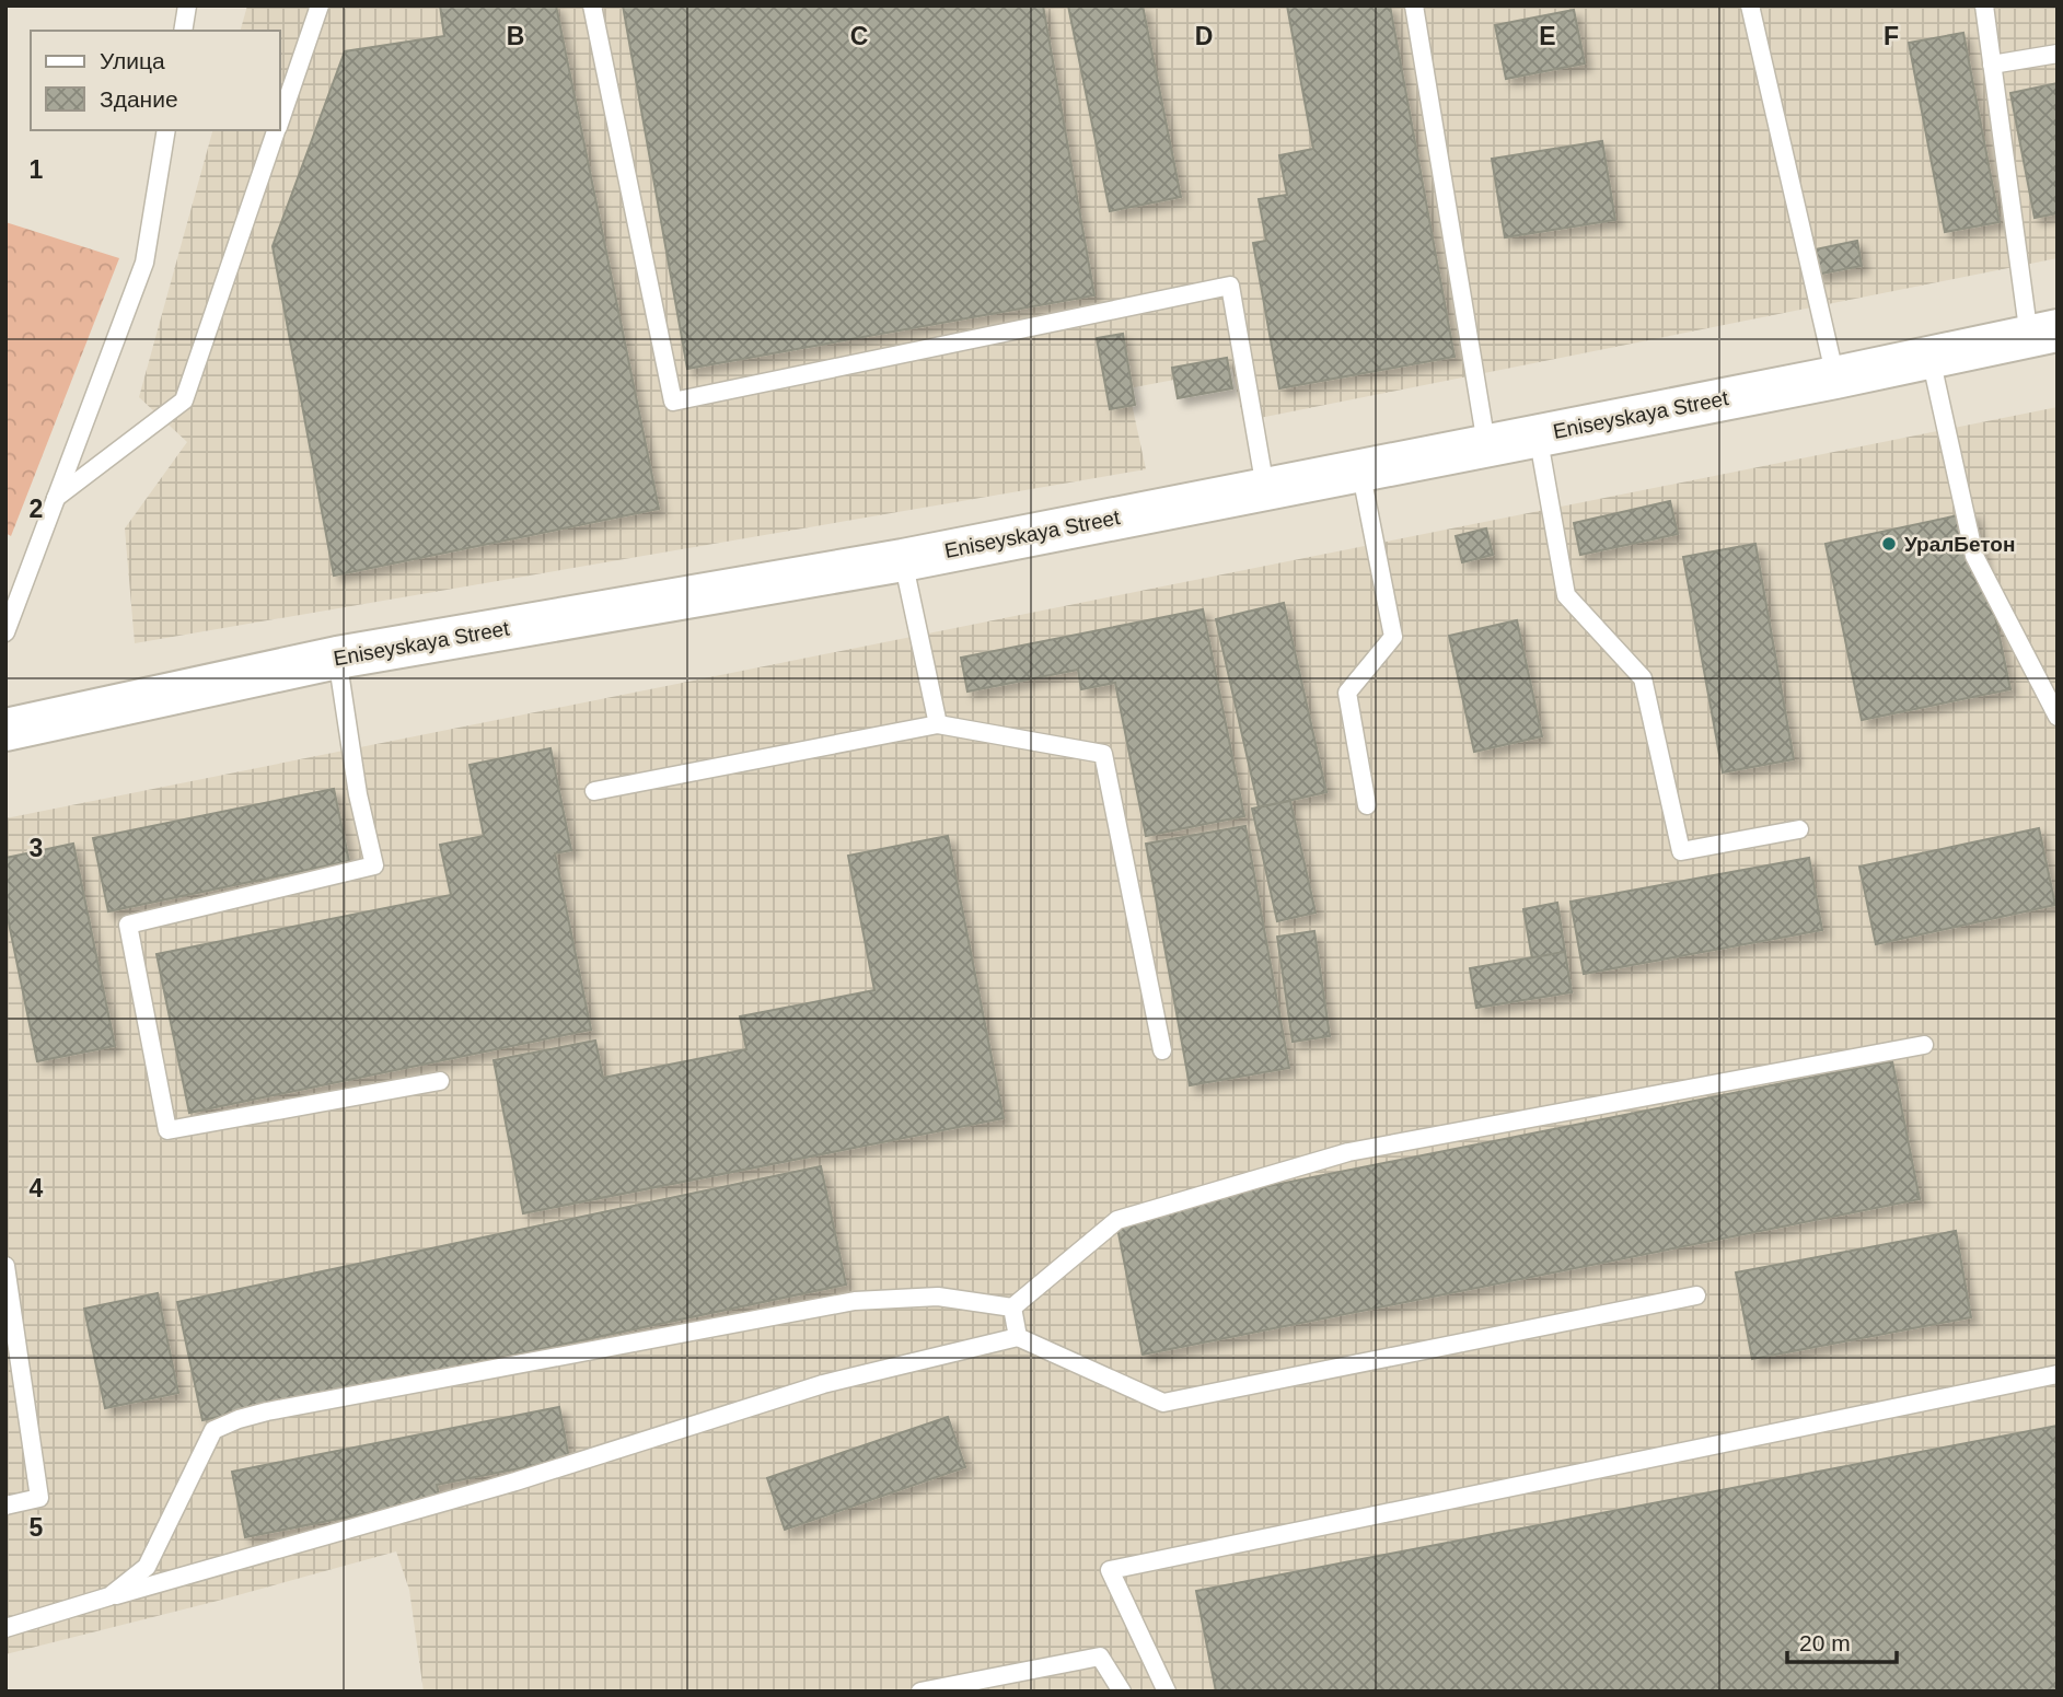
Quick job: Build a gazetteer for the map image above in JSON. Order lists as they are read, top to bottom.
{
  "streets": {
    "street": ["Eniseyskaya Street"]
  },
  "places": ["УралБетон"],
  "legend": ["Улица", "Здание"],
  "scale_bar": "20 m",
  "grid": {
    "columns": [
      "B",
      "C",
      "D",
      "E",
      "F"
    ],
    "rows": [
      "1",
      "2",
      "3",
      "4",
      "5"
    ]
  }
}
